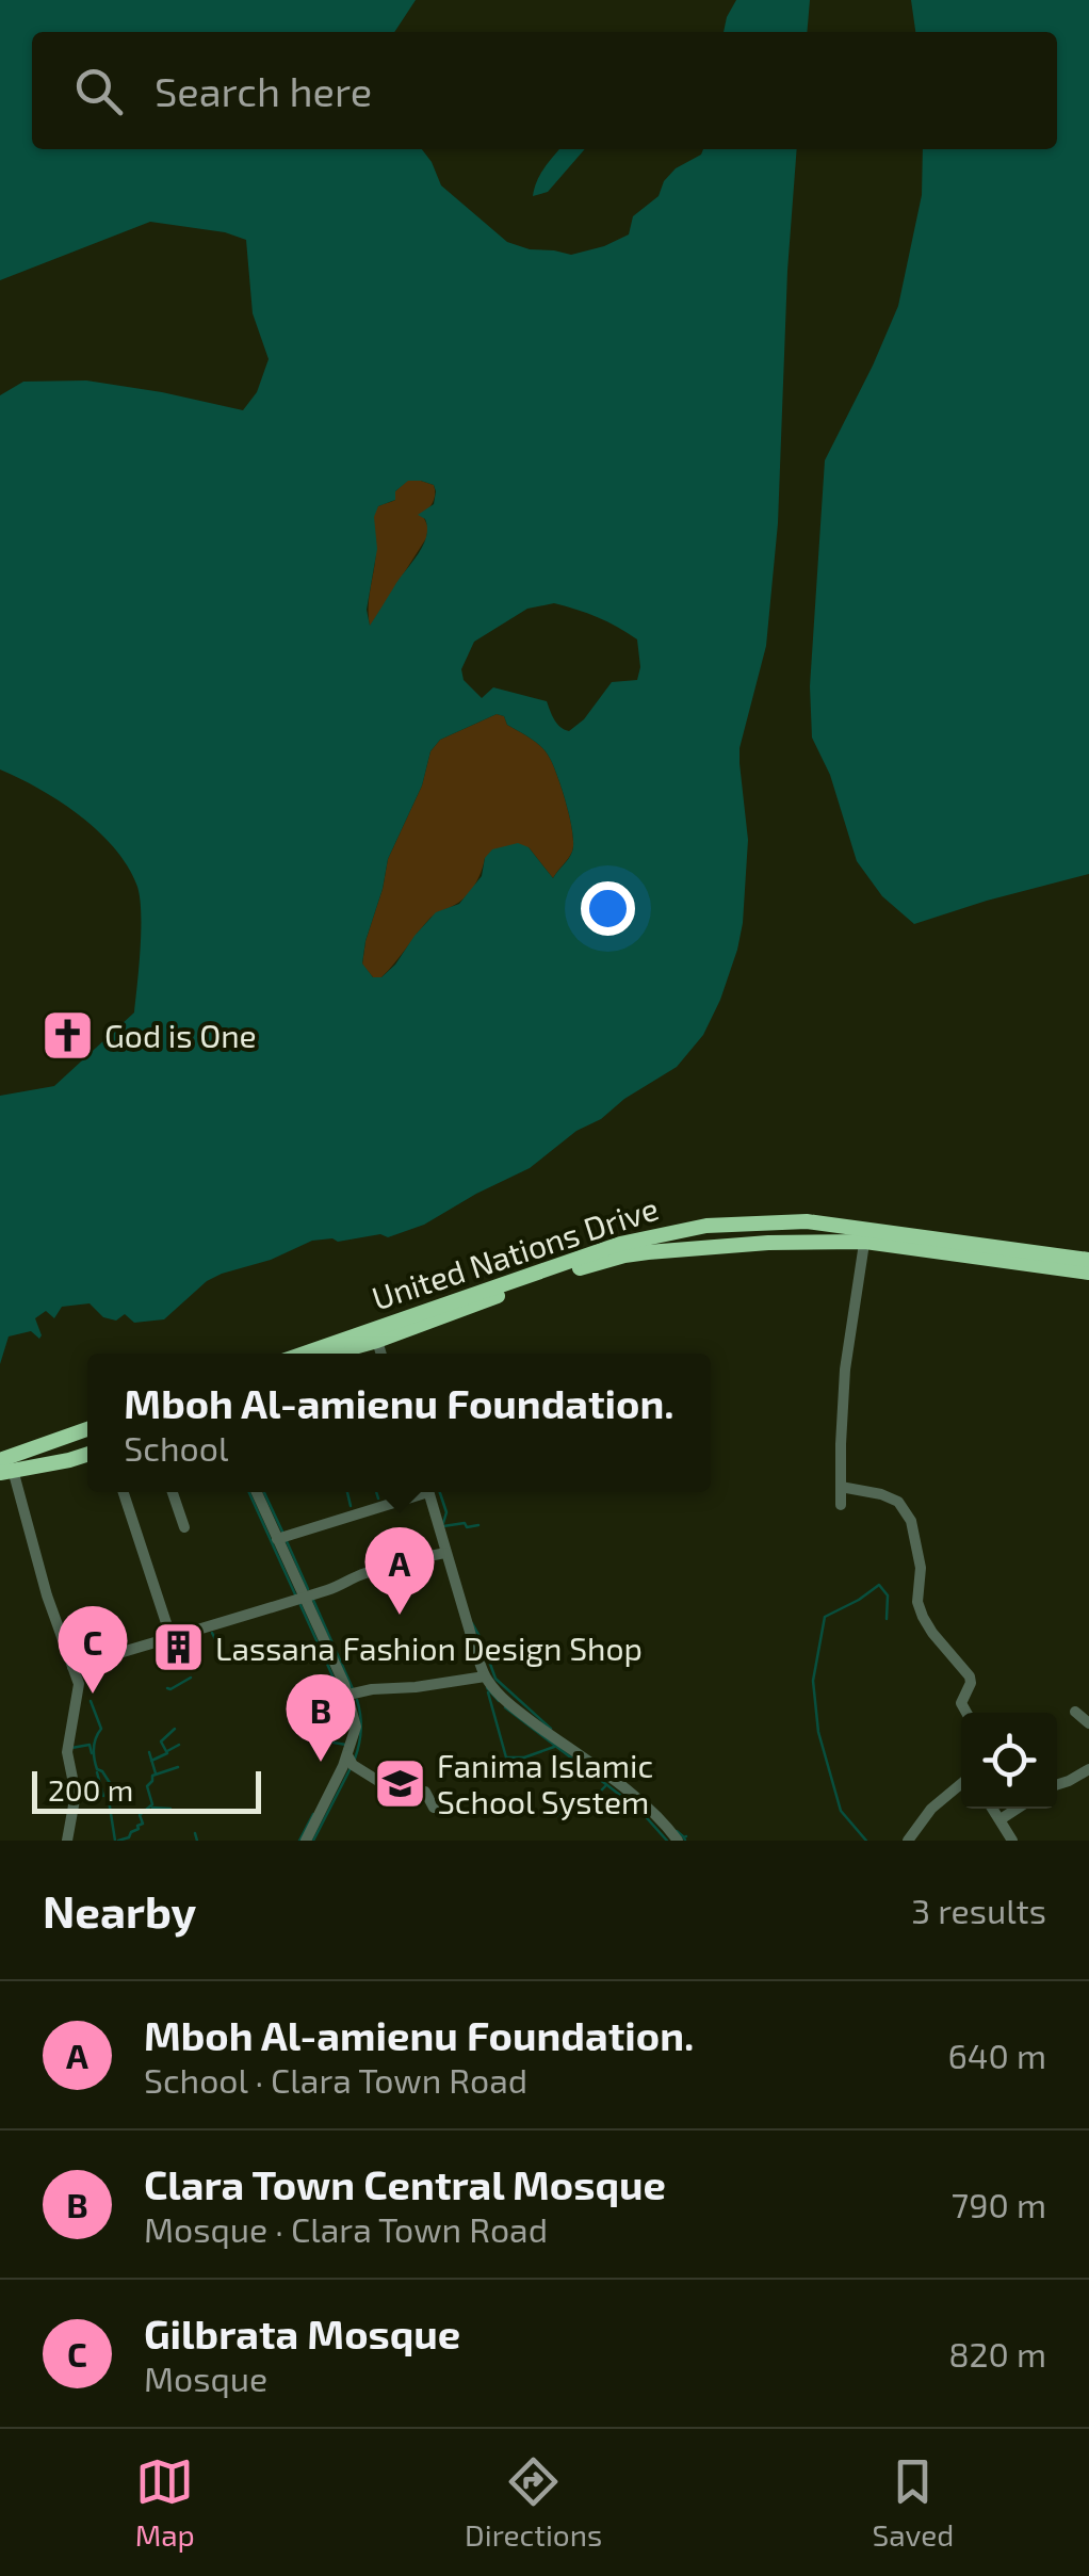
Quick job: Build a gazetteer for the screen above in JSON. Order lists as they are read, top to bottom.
{
  "streets": {
    "highway": ["United Nations Drive"]
  },
  "places": {
    "church": ["God is One"],
    "building": ["Lassana Fashion Design Shop"],
    "school or university": ["Fanima Islamic School System"]
  },
  "scale_bar": "200 m",
  "page": {
    "search": "Search here",
    "popup": ["Mboh Al-amienu Foundation.", "School"],
    "pins": ["A", "C", "B"],
    "scale": "200 m",
    "heading": ["Nearby", "3 results"],
    "list": [
      {
        "mark": "A",
        "name": "Mboh Al-amienu Foundation.",
        "note": "School · Clara Town Road",
        "value": "640 m"
      },
      {
        "mark": "B",
        "name": "Clara Town Central Mosque",
        "note": "Mosque · Clara Town Road",
        "value": "790 m"
      },
      {
        "mark": "C",
        "name": "Gilbrata Mosque",
        "note": "Mosque",
        "value": "820 m"
      }
    ],
    "nav": ["Map", "Directions", "Saved"]
  }
}
